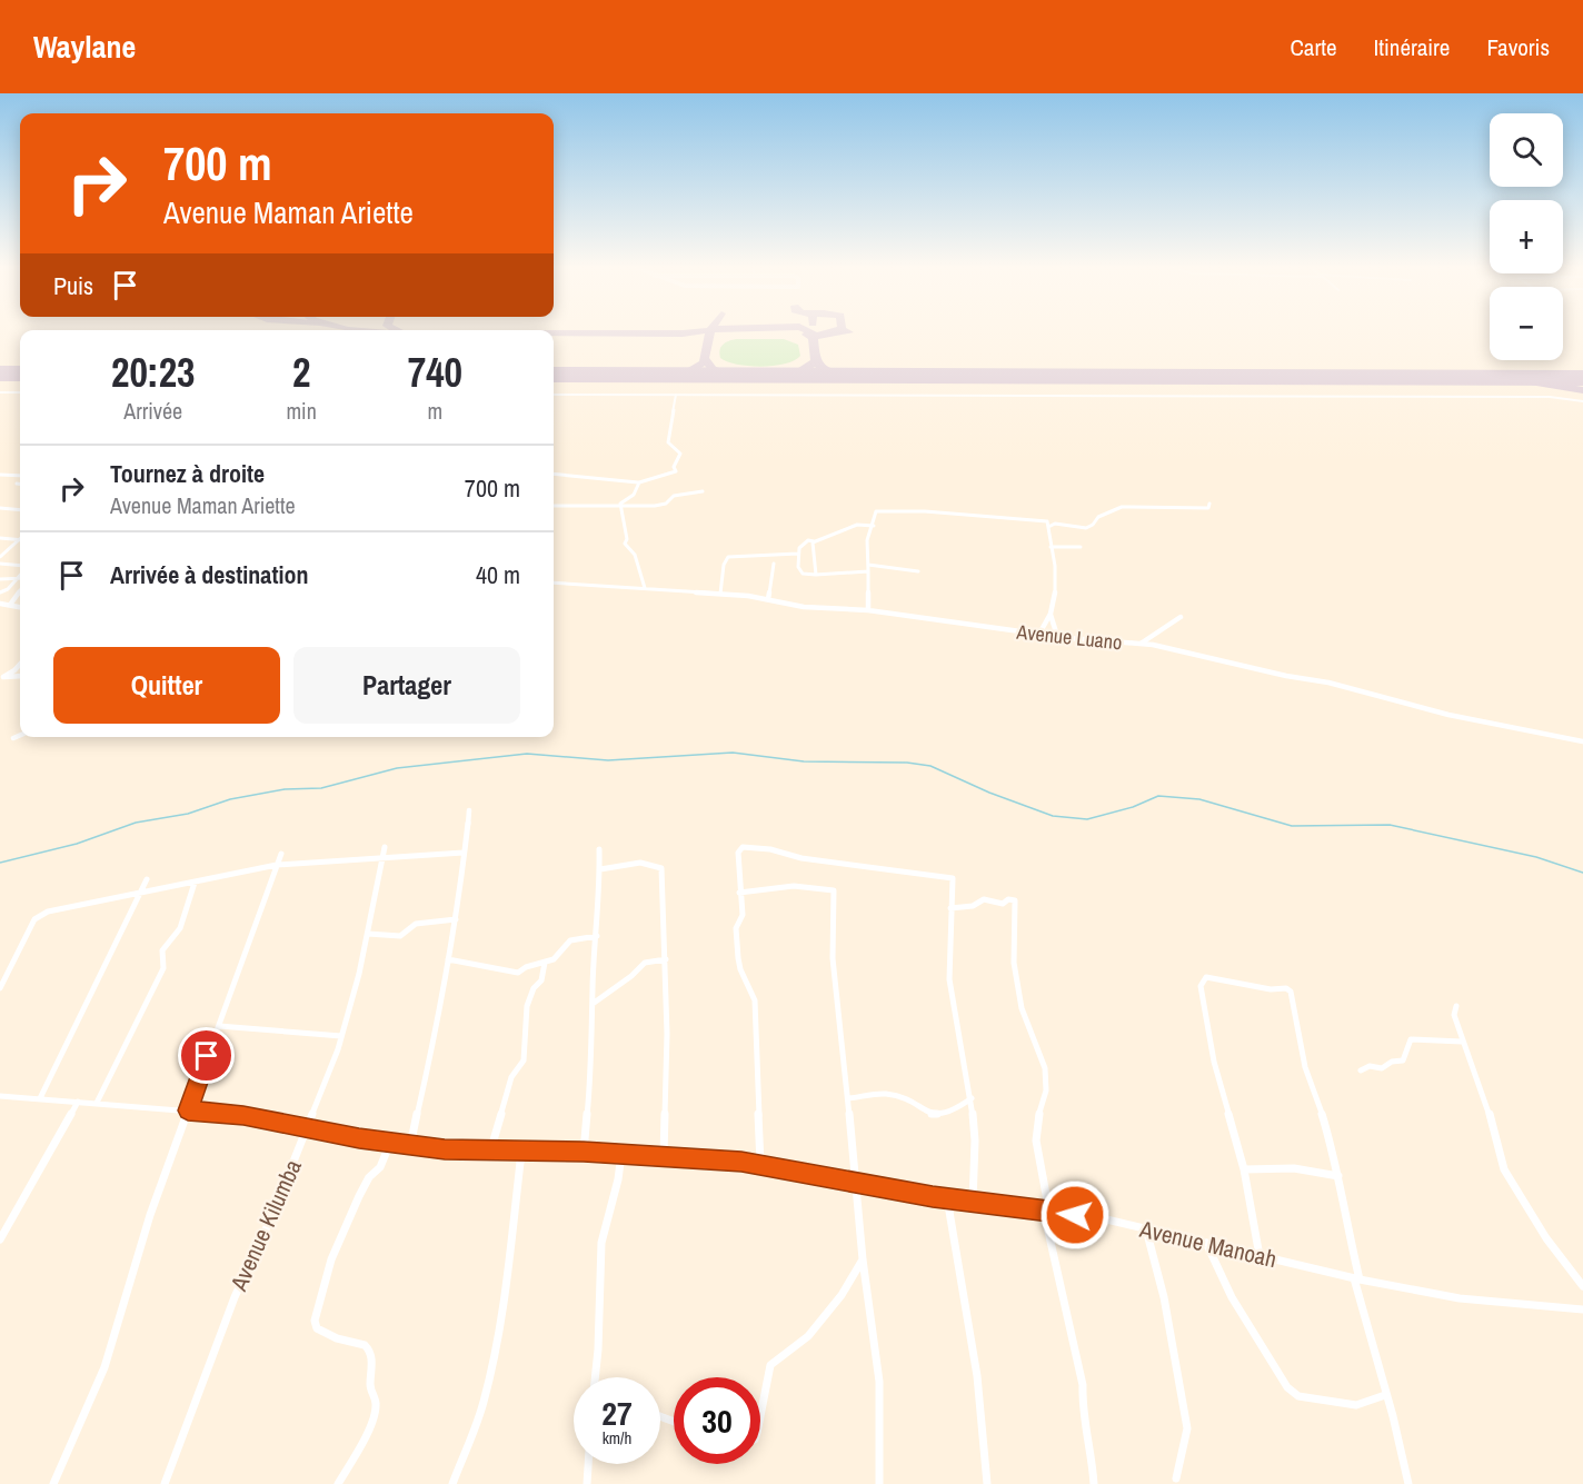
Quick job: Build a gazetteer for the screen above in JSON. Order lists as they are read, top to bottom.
{
  "streets": {
    "street": ["Avenue Luano", "Avenue Kilumba", "Avenue Manoah"]
  },
  "crossings": [
    ["Avenue Kilumba", "Avenue Manoah"]
  ],
  "page": {
    "header": "Waylane",
    "nav": ["Carte", "Itinéraire", "Favoris"],
    "map_buttons": ["+", "−"],
    "turn": ["700 m", "Avenue Maman Ariette"],
    "then": "Puis",
    "eta": [
      "20:23",
      "Arrivée",
      "2",
      "min",
      "740",
      "m"
    ],
    "list": [
      {
        "name": "Tournez à droite",
        "note": "Avenue Maman Ariette",
        "value": "700 m"
      },
      {
        "name": "Arrivée à destination",
        "value": "40 m"
      }
    ],
    "buttons": ["Quitter", "Partager"],
    "speed": "27 km/h",
    "limit": "30"
  }
}
